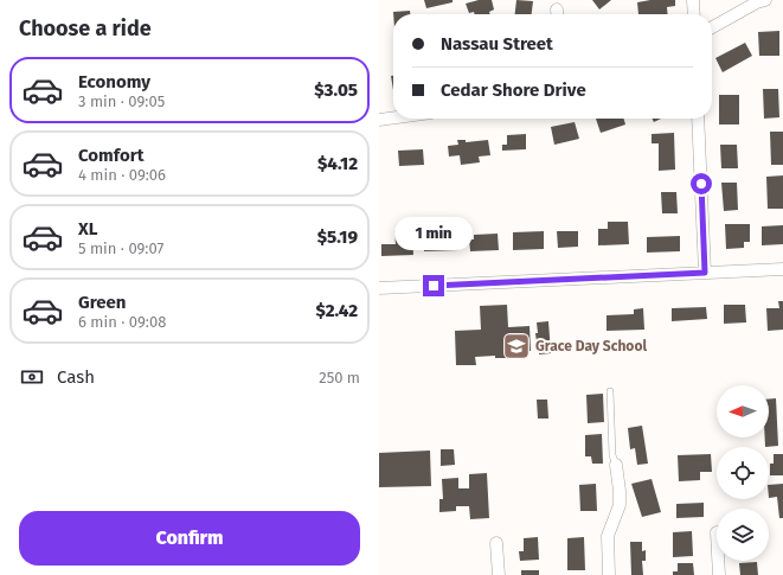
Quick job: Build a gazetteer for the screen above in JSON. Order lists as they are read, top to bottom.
{
  "places": {
    "school or university": ["Grace Day School"]
  },
  "north": "left",
  "page": {
    "heading": "Choose a ride",
    "banner": ["Nassau Street", "Cedar Shore Drive"],
    "list": [
      {
        "name": "Economy",
        "note": "3 min · 09:05",
        "value": "$3.05"
      },
      {
        "name": "Comfort",
        "note": "4 min · 09:06",
        "value": "$4.12"
      },
      {
        "name": "XL",
        "note": "5 min · 09:07",
        "value": "$5.19"
      },
      {
        "name": "Green",
        "note": "6 min · 09:08",
        "value": "$2.42"
      }
    ],
    "bubble": "1 min",
    "pay": ["Cash", "250 m"],
    "buttons": "Confirm"
  }
}
